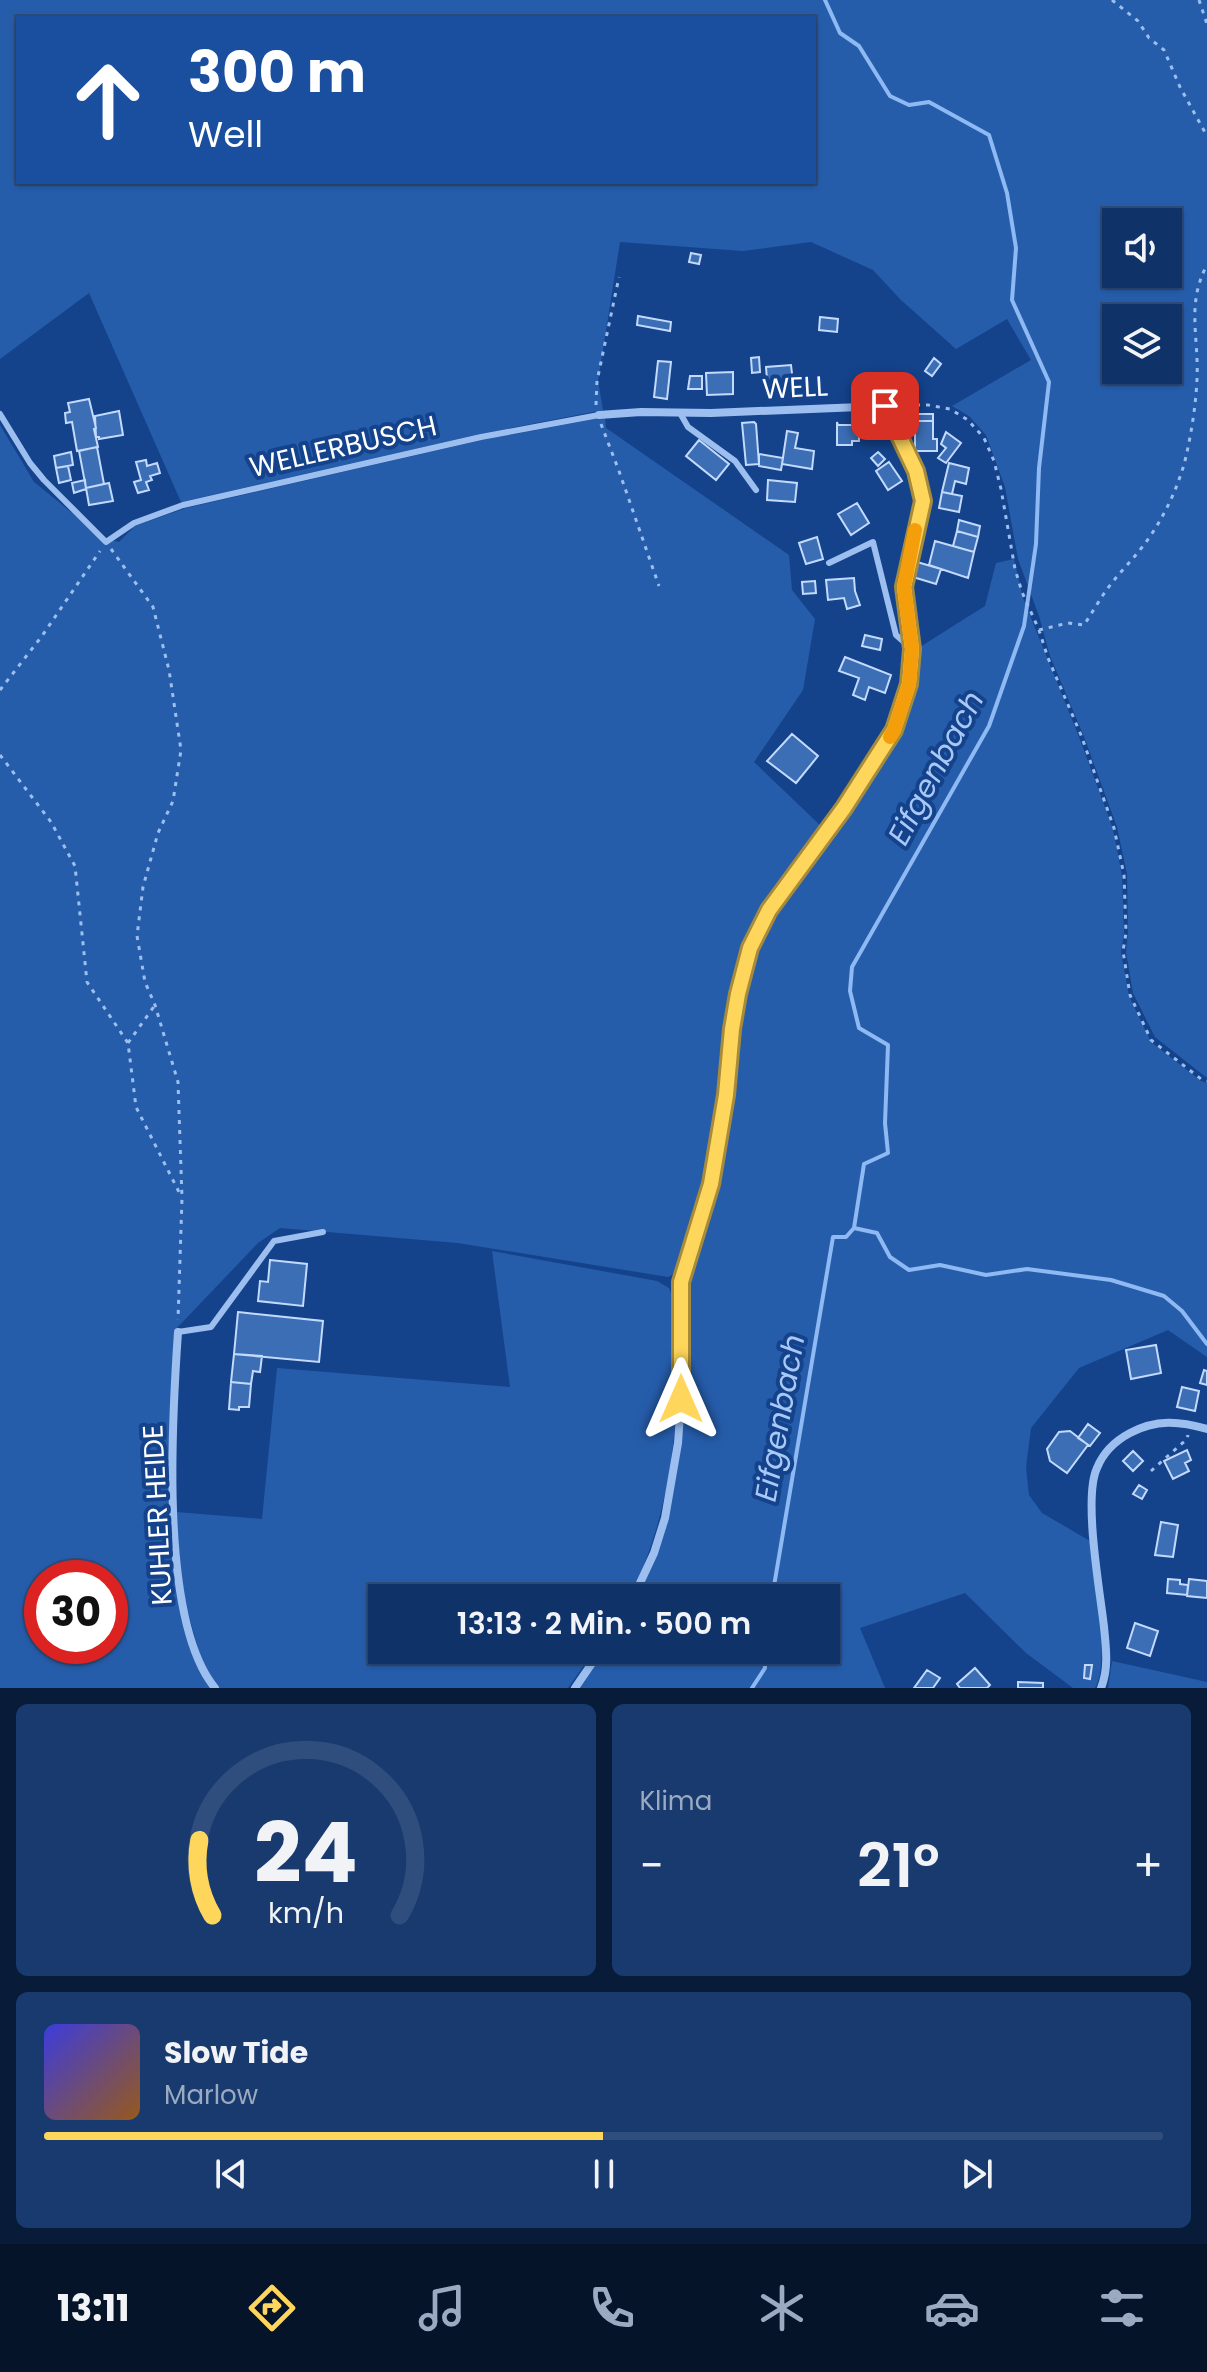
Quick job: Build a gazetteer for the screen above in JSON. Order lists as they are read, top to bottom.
{
  "streets": {
    "street": ["WELL", "KUHLER HEIDE"],
    "lane": ["WELLERBUSCH"]
  },
  "crossings": [
    ["WELL", "WELLERBUSCH"]
  ],
  "water": ["Eifgenbach"],
  "page": {
    "turn": ["300 m", "Well"],
    "limit": "30",
    "trip": "13:13 · 2 Min. · 500 m",
    "tile": "Klima",
    "heat": ["−", "21°", "+"],
    "song": ["Slow Tide", "Marlow"],
    "tabs": "13:11",
    "gauge": ["24", "km/h"]
  }
}
